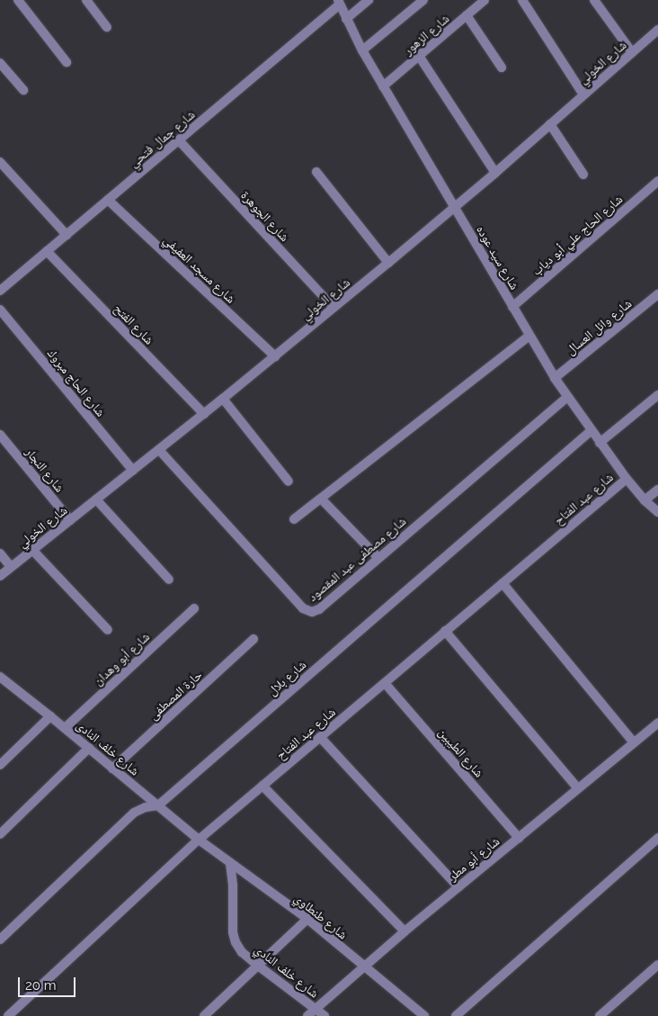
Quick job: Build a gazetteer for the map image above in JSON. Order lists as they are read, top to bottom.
{
  "streets": {
    "street": [
      "شارع الزهور",
      "شارع الخولي",
      "شارع جمال فتحي",
      "شارع الجوهرة",
      "شارع الحاج علي أبو دياب",
      "شارع سيد عوده",
      "شارع مسجد العفيفي",
      "شارع الفتح",
      "شارع وائل العسال",
      "شارع الحاج مبروك",
      "شارع النجار",
      "شارع عبد الفتاح",
      "شارع مصطفى عبد المقصود",
      "شارع أبو وهدان",
      "شارع بلال",
      "حارة المصطفى",
      "شارع خلف النادى",
      "شارع الطيبين",
      "شارع أبو مطر",
      "شارع طنطاوي",
      "شارع خلف النادي"
    ]
  },
  "crossings": [
    ["شارع الزهور", "شارع سيد عوده"],
    ["شارع الخولي", "شارع الجوهرة"],
    ["شارع الخولي", "شارع سيد عوده"],
    ["شارع الخولي", "شارع مسجد العفيفي"],
    ["شارع الخولي", "شارع الفتح"],
    ["شارع الخولي", "شارع الحاج مبروك"],
    ["شارع الخولي", "شارع النجار"],
    ["شارع الخولي", "شارع مصطفى عبد المقصود"],
    ["شارع جمال فتحي", "شارع الجوهرة"],
    ["شارع جمال فتحي", "شارع سيد عوده"],
    ["شارع جمال فتحي", "شارع مسجد العفيفي"],
    ["شارع جمال فتحي", "شارع الفتح"],
    ["شارع الحاج علي أبو دياب", "شارع سيد عوده"],
    ["شارع سيد عوده", "شارع وائل العسال"],
    ["شارع سيد عوده", "شارع عبد الفتاح"],
    ["شارع سيد عوده", "شارع مصطفى عبد المقصود"],
    ["شارع سيد عوده", "شارع بلال"],
    ["شارع عبد الفتاح", "شارع خلف النادى"],
    ["شارع عبد الفتاح", "شارع الطيبين"],
    ["شارع عبد الفتاح", "شارع طنطاوي"],
    ["شارع أبو وهدان", "شارع خلف النادى"],
    ["شارع بلال", "شارع خلف النادى"],
    ["حارة المصطفى", "شارع خلف النادى"],
    ["شارع خلف النادى", "شارع طنطاوي"],
    ["شارع الطيبين", "شارع أبو مطر"],
    ["شارع أبو مطر", "شارع طنطاوي"],
    ["شارع أبو مطر", "شارع خلف النادي"],
    ["شارع طنطاوي", "شارع خلف النادي"]
  ],
  "scale_bar": "20 m"
}
